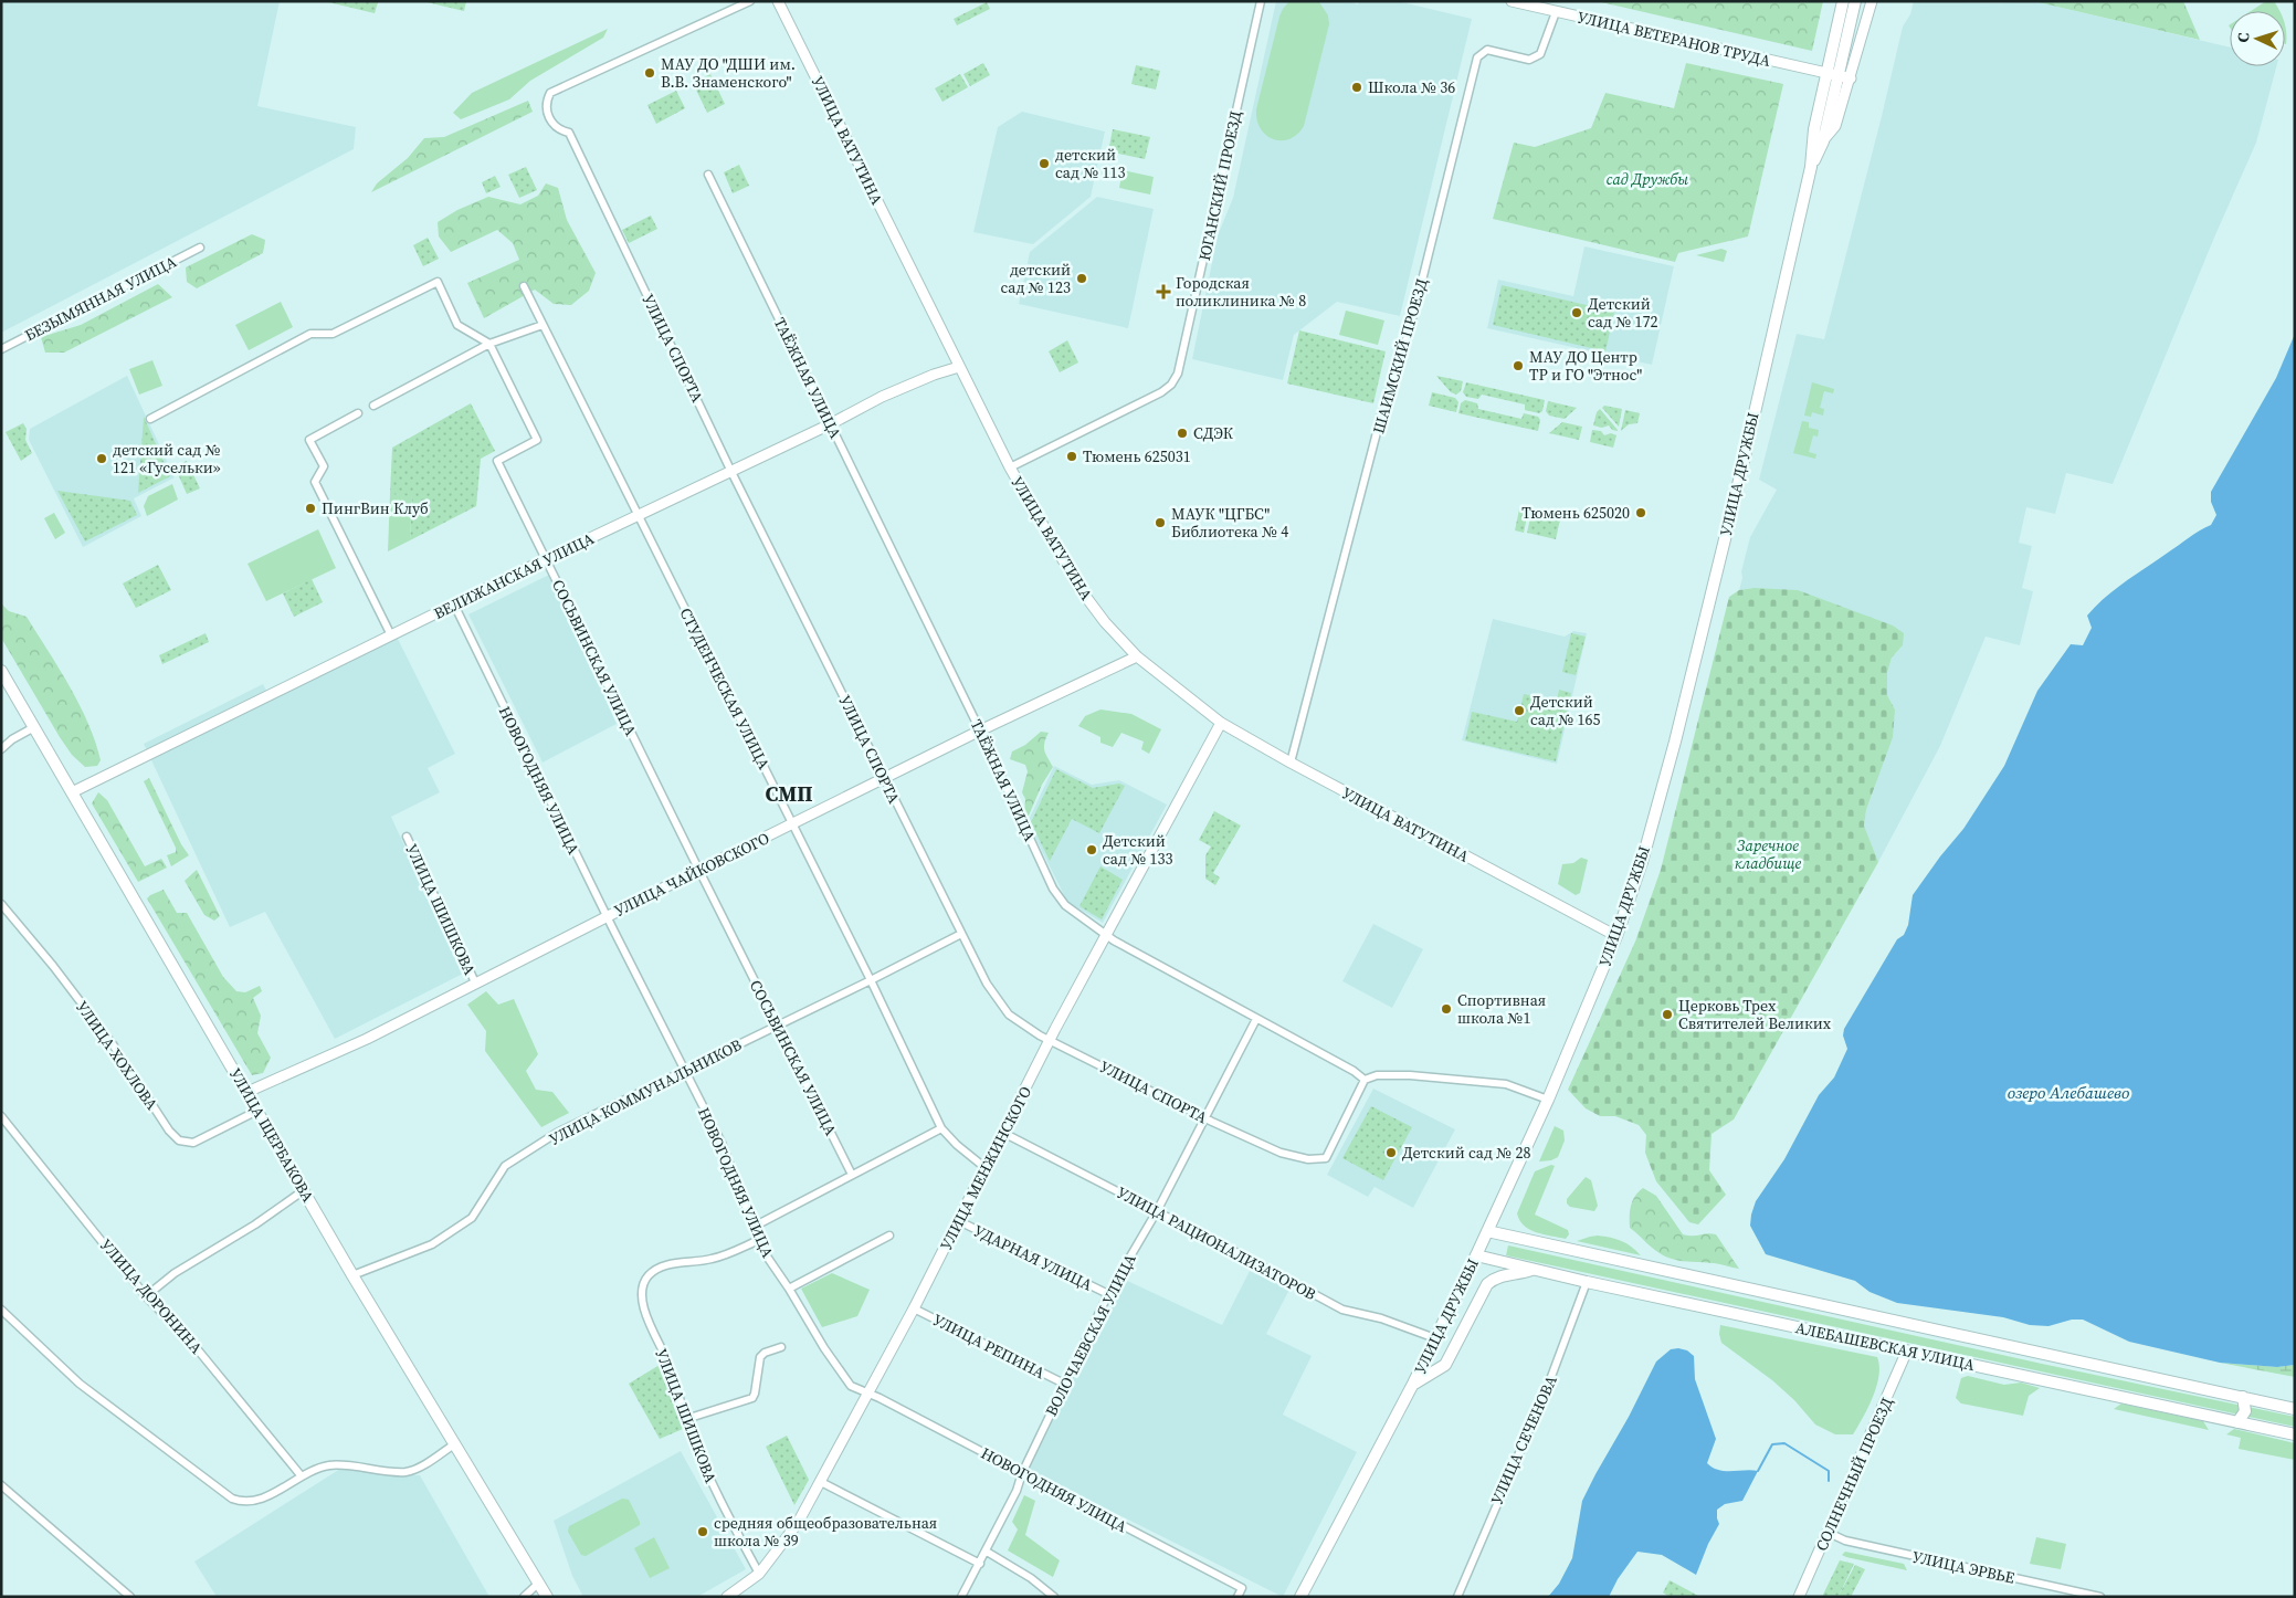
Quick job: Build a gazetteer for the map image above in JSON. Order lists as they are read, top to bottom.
{
  "streets": {
    "main road": ["УЛИЦА ДРУЖБЫ", "УЛИЦА ЩЕРБАКОВА", "АЛЕБАШЕВСКАЯ УЛИЦА"],
    "street": [
      "УЛИЦА ВЕТЕРАНОВ ТРУДА",
      "УЛИЦА ВАТУТИНА",
      "ЮГАНСКИЙ ПРОЕЗД",
      "БЕЗЫМЯННАЯ УЛИЦА",
      "УЛИЦА СПОРТА",
      "ШАИМСКИЙ ПРОЕЗД",
      "ТАЁЖНАЯ УЛИЦА",
      "ВЕЛИЖАНСКАЯ УЛИЦА",
      "СОСЬВИНСКАЯ УЛИЦА",
      "СТУДЕНЧЕСКАЯ УЛИЦА",
      "НОВОГОДНЯЯ УЛИЦА",
      "УЛИЦА ЧАЙКОВСКОГО",
      "УЛИЦА ШИШКОВА",
      "УЛИЦА ХОХЛОВА",
      "УЛИЦА КОММУНАЛЬНИКОВ",
      "УЛИЦА МЕНЖИНСКОГО",
      "УЛИЦА РАЦИОНАЛИЗАТОРОВ",
      "УДАРНАЯ УЛИЦА",
      "УЛИЦА ДОРОНИНА",
      "ВОЛОЧАЕВСКАЯ УЛИЦА",
      "УЛИЦА РЕПИНА",
      "УЛИЦА СЕЧЕНОВА",
      "СОЛНЕЧНЫЙ ПРОЕЗД",
      "УЛИЦА ЭРВЬЕ"
    ]
  },
  "crossings": [
    ["УЛИЦА ВЕТЕРАНОВ ТРУДА", "ШАИМСКИЙ ПРОЕЗД"],
    ["УЛИЦА ВЕТЕРАНОВ ТРУДА", "УЛИЦА ДРУЖБЫ"],
    ["УЛИЦА ВАТУТИНА", "ЮГАНСКИЙ ПРОЕЗД"],
    ["УЛИЦА ВАТУТИНА", "ШАИМСКИЙ ПРОЕЗД"],
    ["УЛИЦА ВАТУТИНА", "УЛИЦА ДРУЖБЫ"],
    ["УЛИЦА ВАТУТИНА", "ВЕЛИЖАНСКАЯ УЛИЦА"],
    ["УЛИЦА ВАТУТИНА", "УЛИЦА ЧАЙКОВСКОГО"],
    ["УЛИЦА ВАТУТИНА", "УЛИЦА МЕНЖИНСКОГО"],
    ["УЛИЦА СПОРТА", "ТАЁЖНАЯ УЛИЦА"],
    ["УЛИЦА СПОРТА", "ВЕЛИЖАНСКАЯ УЛИЦА"],
    ["УЛИЦА СПОРТА", "УЛИЦА ЧАЙКОВСКОГО"],
    ["УЛИЦА СПОРТА", "УЛИЦА КОММУНАЛЬНИКОВ"],
    ["УЛИЦА СПОРТА", "УЛИЦА МЕНЖИНСКОГО"],
    ["УЛИЦА СПОРТА", "ВОЛОЧАЕВСКАЯ УЛИЦА"],
    ["ТАЁЖНАЯ УЛИЦА", "ВЕЛИЖАНСКАЯ УЛИЦА"],
    ["ТАЁЖНАЯ УЛИЦА", "УЛИЦА ЧАЙКОВСКОГО"],
    ["ТАЁЖНАЯ УЛИЦА", "УЛИЦА МЕНЖИНСКОГО"],
    ["ТАЁЖНАЯ УЛИЦА", "ВОЛОЧАЕВСКАЯ УЛИЦА"],
    ["УЛИЦА ДРУЖБЫ", "УЛИЦА РАЦИОНАЛИЗАТОРОВ"],
    ["УЛИЦА ДРУЖБЫ", "АЛЕБАШЕВСКАЯ УЛИЦА"],
    ["ВЕЛИЖАНСКАЯ УЛИЦА", "СОСЬВИНСКАЯ УЛИЦА"],
    ["ВЕЛИЖАНСКАЯ УЛИЦА", "СТУДЕНЧЕСКАЯ УЛИЦА"],
    ["ВЕЛИЖАНСКАЯ УЛИЦА", "НОВОГОДНЯЯ УЛИЦА"],
    ["ВЕЛИЖАНСКАЯ УЛИЦА", "УЛИЦА ЩЕРБАКОВА"],
    ["СОСЬВИНСКАЯ УЛИЦА", "УЛИЦА ЧАЙКОВСКОГО"],
    ["СОСЬВИНСКАЯ УЛИЦА", "УЛИЦА КОММУНАЛЬНИКОВ"],
    ["СТУДЕНЧЕСКАЯ УЛИЦА", "УЛИЦА ЧАЙКОВСКОГО"],
    ["СТУДЕНЧЕСКАЯ УЛИЦА", "УЛИЦА КОММУНАЛЬНИКОВ"],
    ["СТУДЕНЧЕСКАЯ УЛИЦА", "УЛИЦА МЕНЖИНСКОГО"],
    ["НОВОГОДНЯЯ УЛИЦА", "УЛИЦА ЧАЙКОВСКОГО"],
    ["НОВОГОДНЯЯ УЛИЦА", "УЛИЦА ШИШКОВА"],
    ["НОВОГОДНЯЯ УЛИЦА", "УЛИЦА КОММУНАЛЬНИКОВ"],
    ["НОВОГОДНЯЯ УЛИЦА", "УЛИЦА МЕНЖИНСКОГО"],
    ["НОВОГОДНЯЯ УЛИЦА", "ВОЛОЧАЕВСКАЯ УЛИЦА"],
    ["УЛИЦА ЧАЙКОВСКОГО", "УЛИЦА ШИШКОВА"],
    ["УЛИЦА ЧАЙКОВСКОГО", "УЛИЦА ЩЕРБАКОВА"],
    ["УЛИЦА ШИШКОВА", "УЛИЦА МЕНЖИНСКОГО"],
    ["УЛИЦА ХОХЛОВА", "УЛИЦА ЩЕРБАКОВА"],
    ["УЛИЦА КОММУНАЛЬНИКОВ", "УЛИЦА ЩЕРБАКОВА"],
    ["УЛИЦА МЕНЖИНСКОГО", "УЛИЦА РАЦИОНАЛИЗАТОРОВ"],
    ["УЛИЦА МЕНЖИНСКОГО", "УДАРНАЯ УЛИЦА"],
    ["УЛИЦА МЕНЖИНСКОГО", "УЛИЦА РЕПИНА"],
    ["УЛИЦА РАЦИОНАЛИЗАТОРОВ", "ВОЛОЧАЕВСКАЯ УЛИЦА"],
    ["УДАРНАЯ УЛИЦА", "ВОЛОЧАЕВСКАЯ УЛИЦА"],
    ["ВОЛОЧАЕВСКАЯ УЛИЦА", "УЛИЦА РЕПИНА"],
    ["АЛЕБАШЕВСКАЯ УЛИЦА", "УЛИЦА СЕЧЕНОВА"],
    ["АЛЕБАШЕВСКАЯ УЛИЦА", "СОЛНЕЧНЫЙ ПРОЕЗД"],
    ["СОЛНЕЧНЫЙ ПРОЕЗД", "УЛИЦА ЭРВЬЕ"]
  ],
  "districts": ["СМП"],
  "water": ["озеро Алебашево"],
  "parks": ["сад Дружбы", "Заречное кладбище"],
  "places": {
    "other": [
      "МАУ ДО \"ДШИ им. В.В. Знаменского\"",
      "Школа № 36",
      "детский сад № 113",
      "детский сад № 123",
      "Детский сад № 172",
      "МАУ ДО Центр ТР и ГО \"Этнос\"",
      "СДЭК",
      "Тюмень 625031",
      "детский сад № 121 «Гусельки»",
      "ПингВин Клуб",
      "Тюмень 625020",
      "МАУК \"ЦГБС\" Библиотека № 4",
      "Детский сад № 165",
      "Детский сад № 133",
      "Спортивная школа №1",
      "Церковь Трех Святителей Великих",
      "Детский сад № 28",
      "средняя общеобразовательная школа № 39"
    ],
    "health": ["Городская поликлиника № 8"]
  },
  "north": "left"
}
